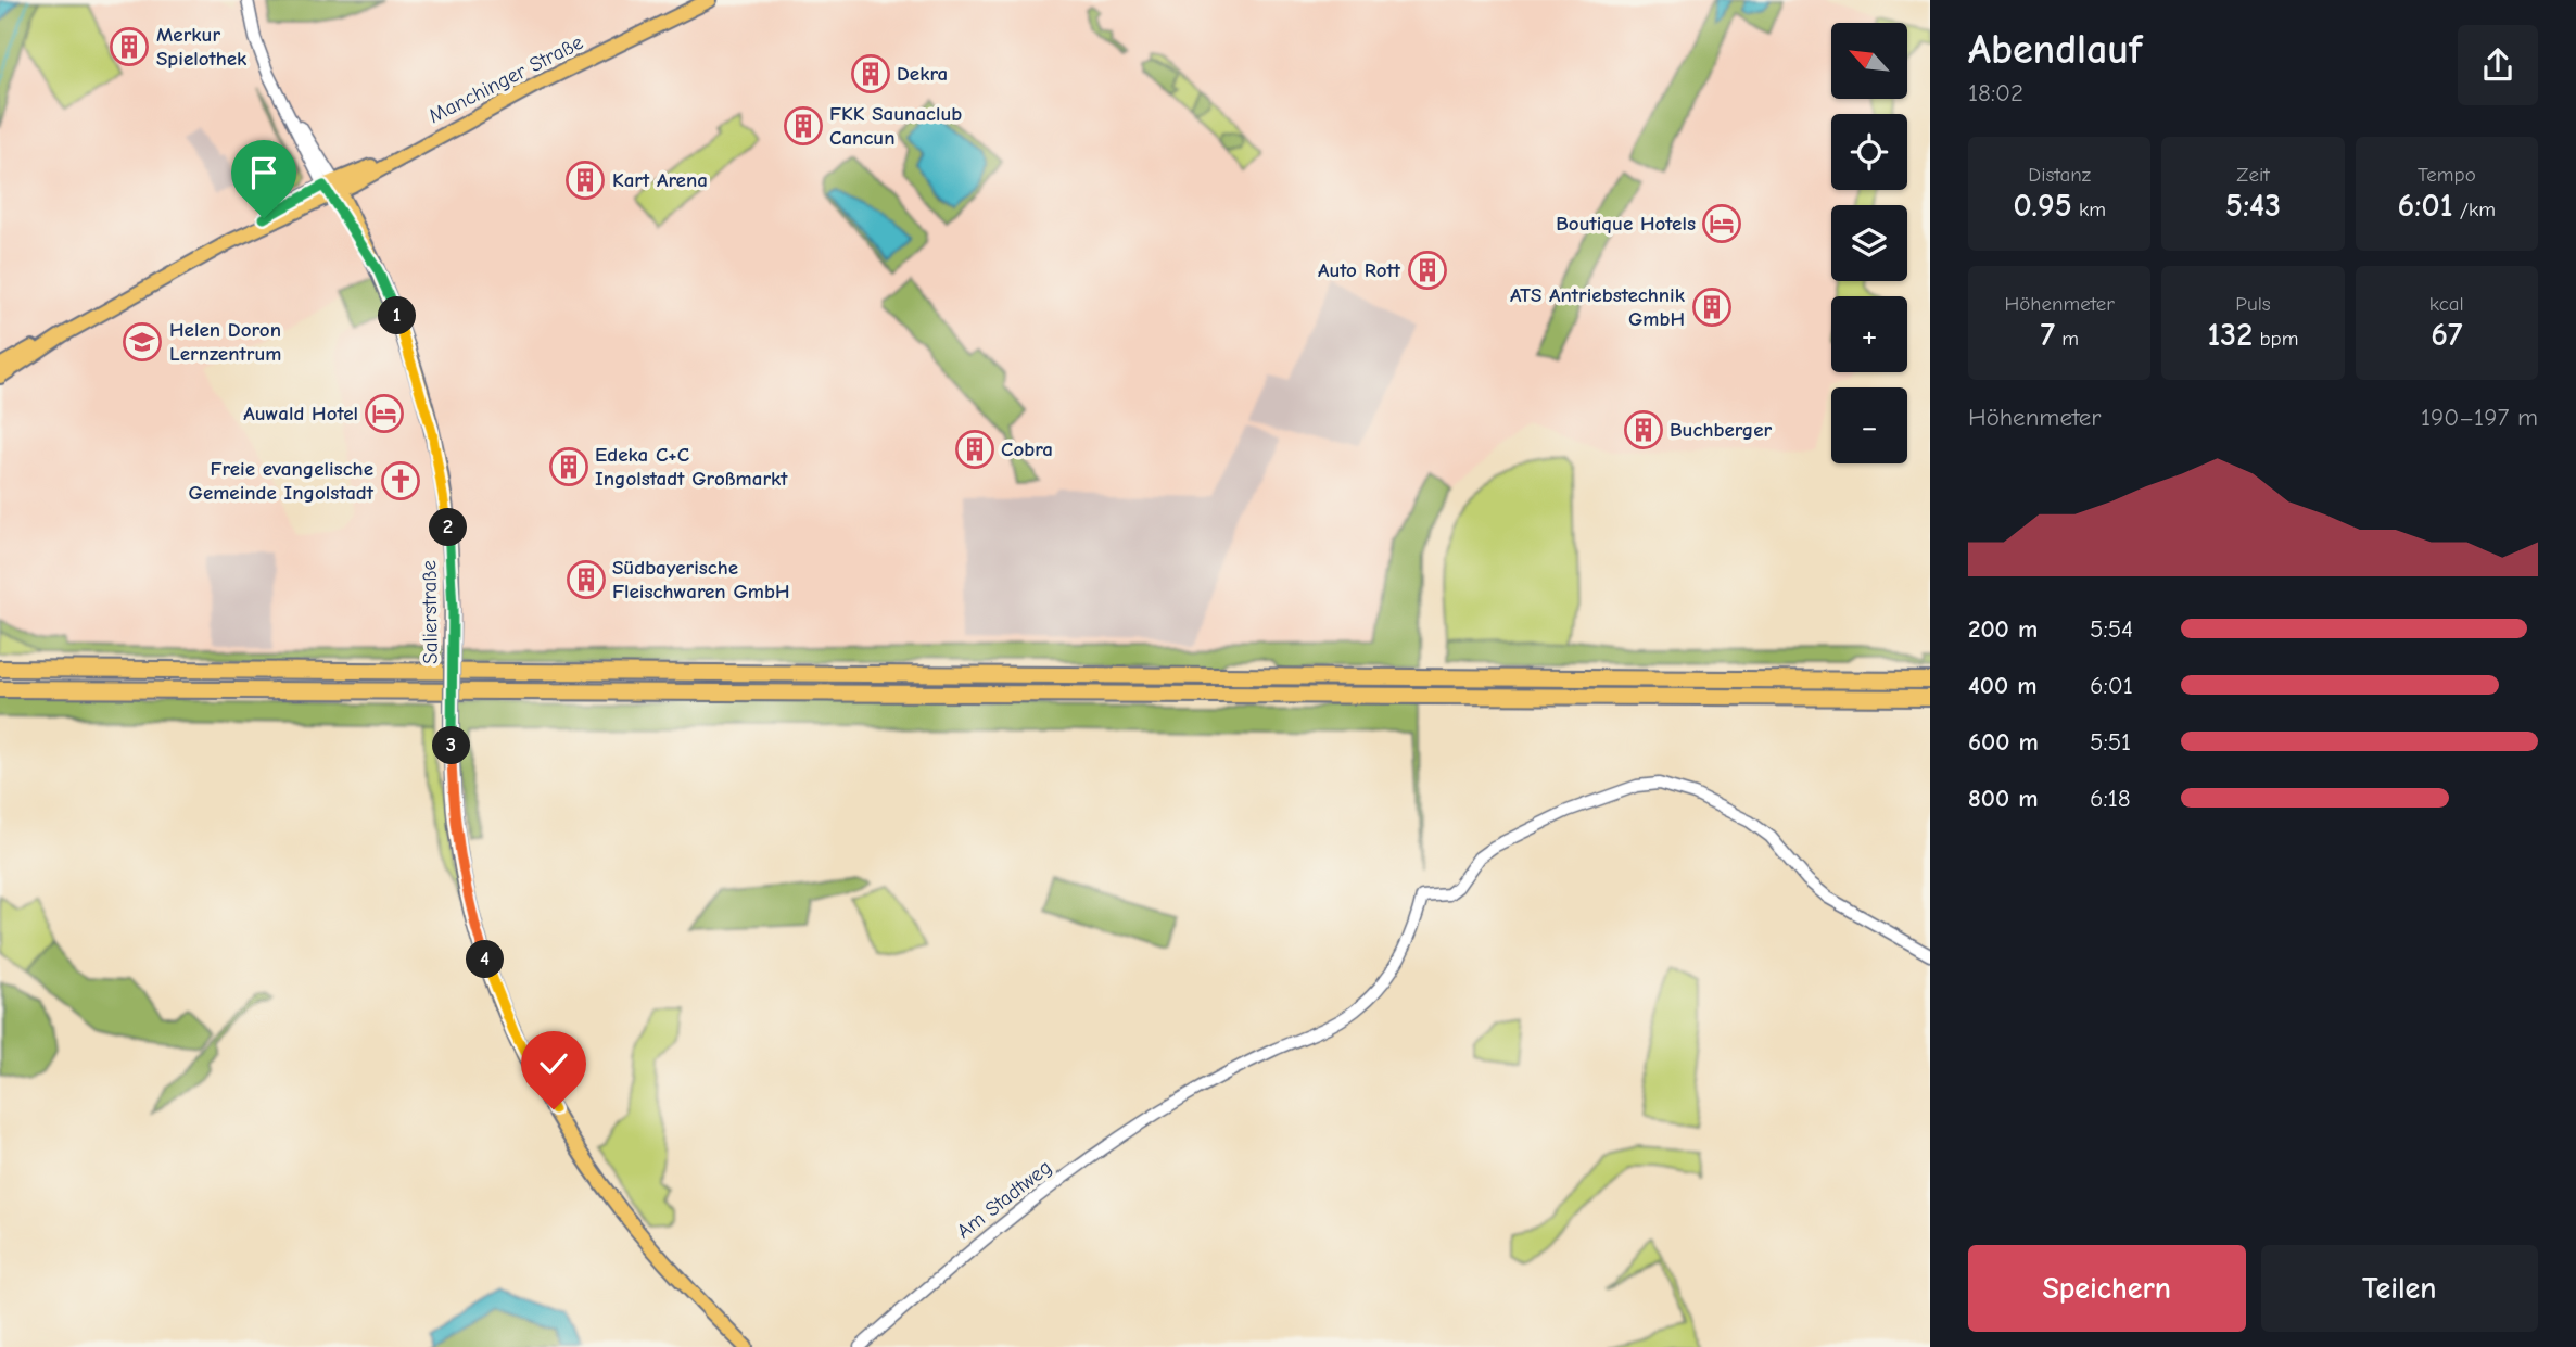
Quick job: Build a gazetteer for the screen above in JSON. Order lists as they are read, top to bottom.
{
  "streets": {
    "main road": ["Manchinger Straße", "Salierstraße"],
    "street": ["Am Stadtweg"]
  },
  "crossings": [
    ["Manchinger Straße", "Salierstraße"]
  ],
  "places": {
    "building": [
      "Merkur Spielothek",
      "Dekra",
      "FKK Saunaclub Cancun",
      "Kart Arena",
      "Auto Rott",
      "ATS Antriebstechnik GmbH",
      "Buchberger",
      "Cobra",
      "Edeka C+C Ingolstadt Großmarkt",
      "Südbayerische Fleischwaren GmbH"
    ],
    "hotel": ["Boutique Hotels", "Auwald Hotel"],
    "school or university": ["Helen Doron Lernzentrum"],
    "church": ["Freie evangelische Gemeinde Ingolstadt"]
  },
  "north": "top left",
  "page": {
    "heading": ["Abendlauf", "18:02"],
    "map_buttons": ["+", "−"],
    "stats": [
      ["Distanz", "0.95 km"],
      ["Zeit", "5:43"],
      ["Tempo", "6:01 /km"],
      ["Höhenmeter", "7 m"],
      ["Puls", "132 bpm"],
      ["kcal", "67"]
    ],
    "pins": [
      "1",
      "2",
      "3",
      "4"
    ],
    "chart": ["Höhenmeter", "190–197 m"],
    "list": [
      {
        "name": "200 m",
        "note": "5:54"
      },
      {
        "name": "400 m",
        "note": "6:01"
      },
      {
        "name": "600 m",
        "note": "5:51"
      },
      {
        "name": "800 m",
        "note": "6:18"
      }
    ],
    "buttons": ["Speichern", "Teilen"]
  }
}
